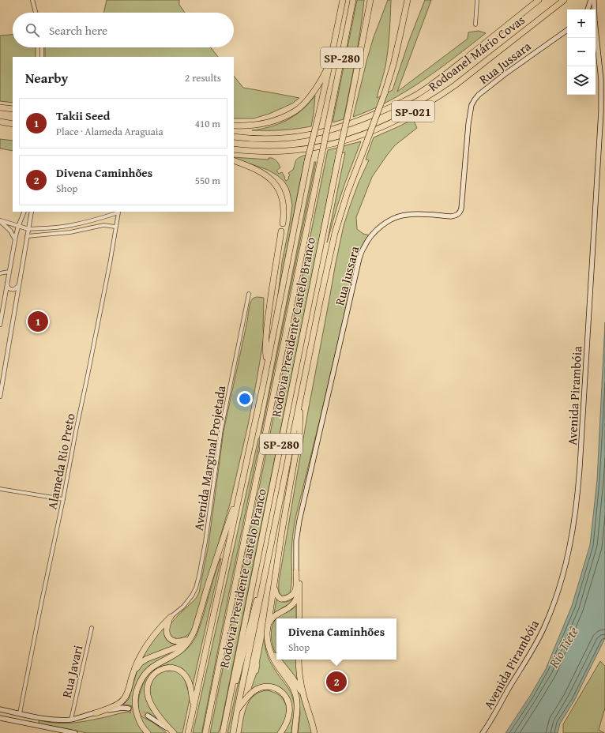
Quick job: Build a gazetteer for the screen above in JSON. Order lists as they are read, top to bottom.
{
  "streets": {
    "highway": [
      "Rodoanel Mário Covas",
      "SP-280",
      "SP-021",
      "Rodovia Presidente Castelo Branco"
    ],
    "main road": ["Rua Jussara", "Avenida Pirambóia"],
    "street": ["Avenida Marginal Projetada", "Alameda Rio Preto", "Rua Javari"]
  },
  "water": ["Rio Tietê"],
  "page": {
    "map_buttons": ["+", "−"],
    "search": "Search here",
    "heading": ["Nearby", "2 results"],
    "list": [
      {
        "mark": "1",
        "name": "Takii Seed",
        "note": "Place · Alameda Araguaia",
        "value": "410 m"
      },
      {
        "mark": "2",
        "name": "Divena Caminhões",
        "note": "Shop",
        "value": "550 m"
      }
    ],
    "pins": ["1", "2"],
    "popup": ["Divena Caminhões", "Shop"]
  }
}
